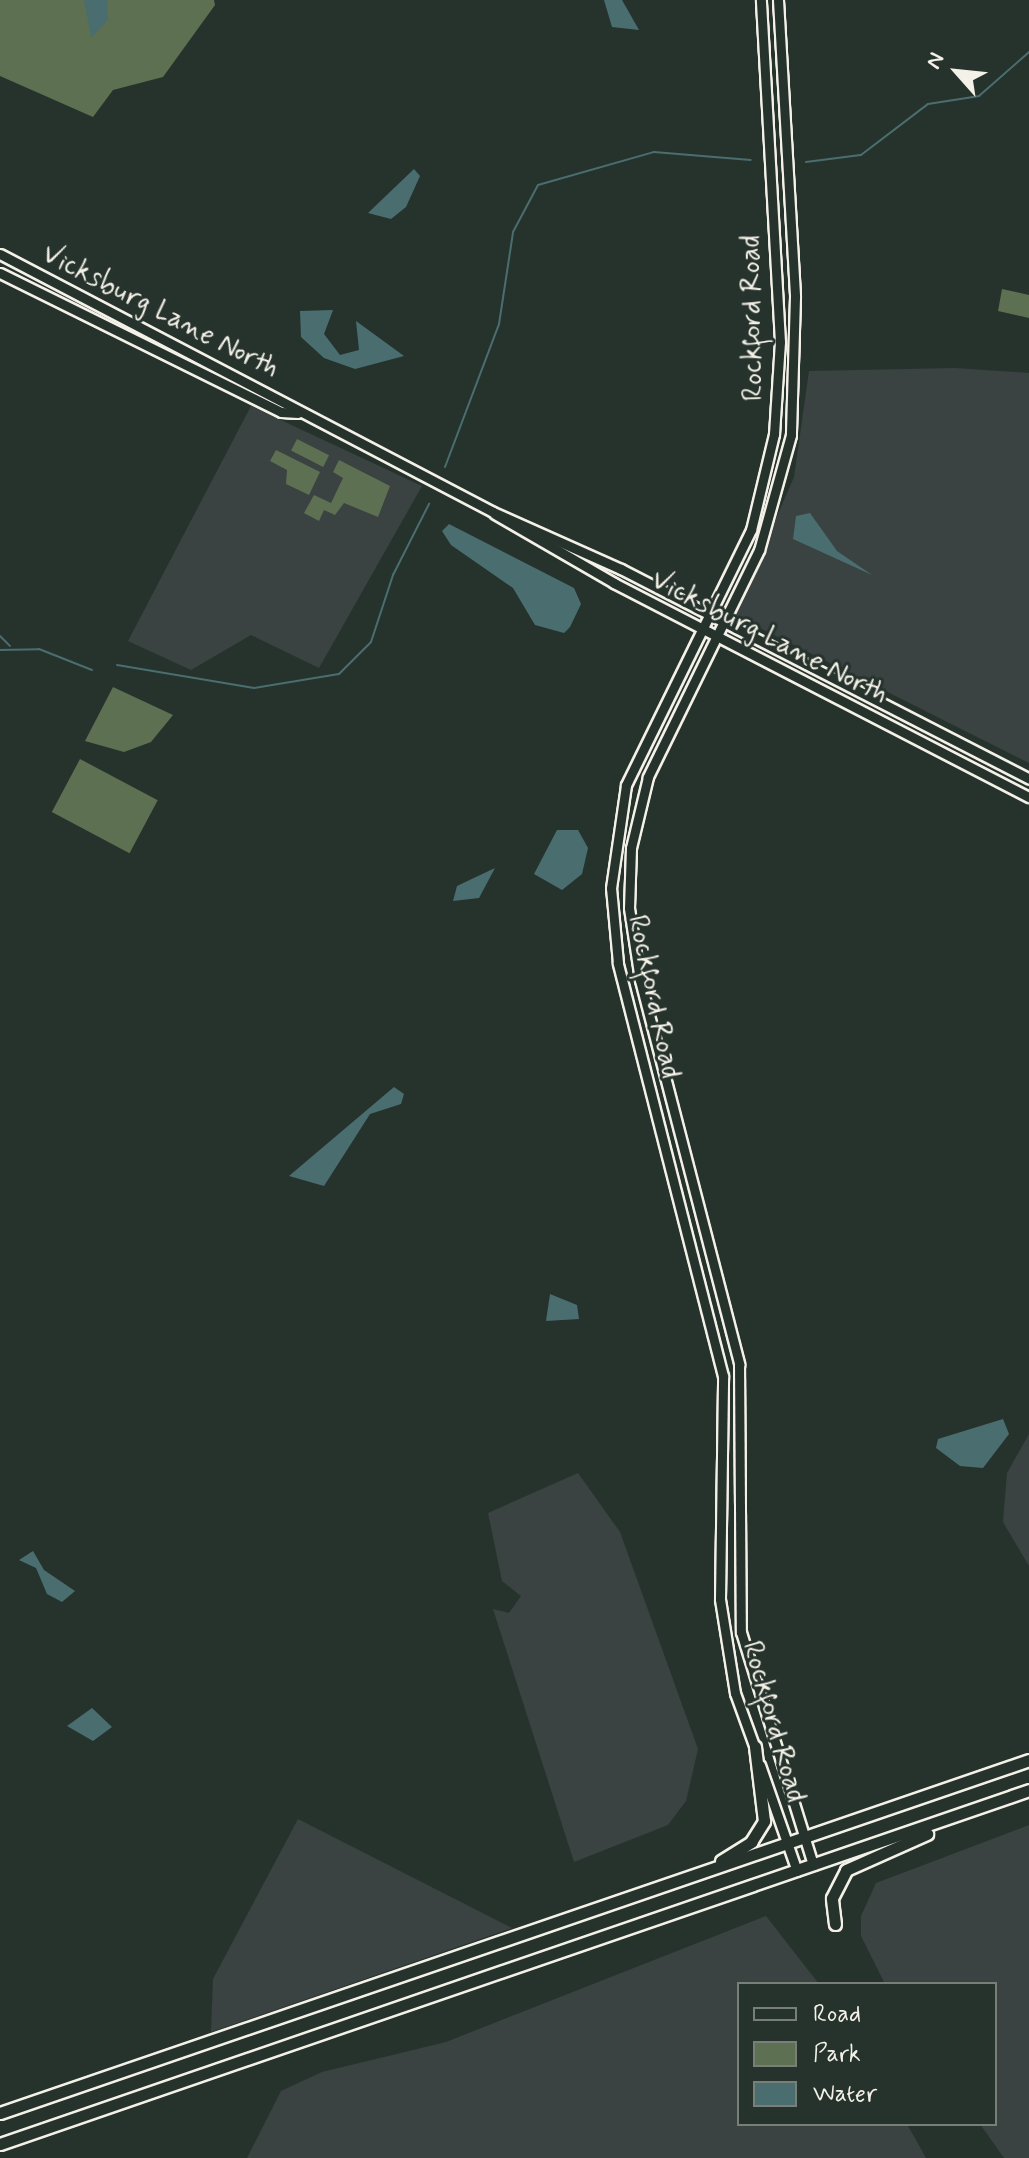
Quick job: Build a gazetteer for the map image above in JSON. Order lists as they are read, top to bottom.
{
  "streets": {
    "main road": ["Vicksburg Lane North", "Rockford Road"]
  },
  "crossings": [
    ["Vicksburg Lane North", "Rockford Road"]
  ],
  "legend": ["Road", "Park", "Water"],
  "north": "top left"
}
